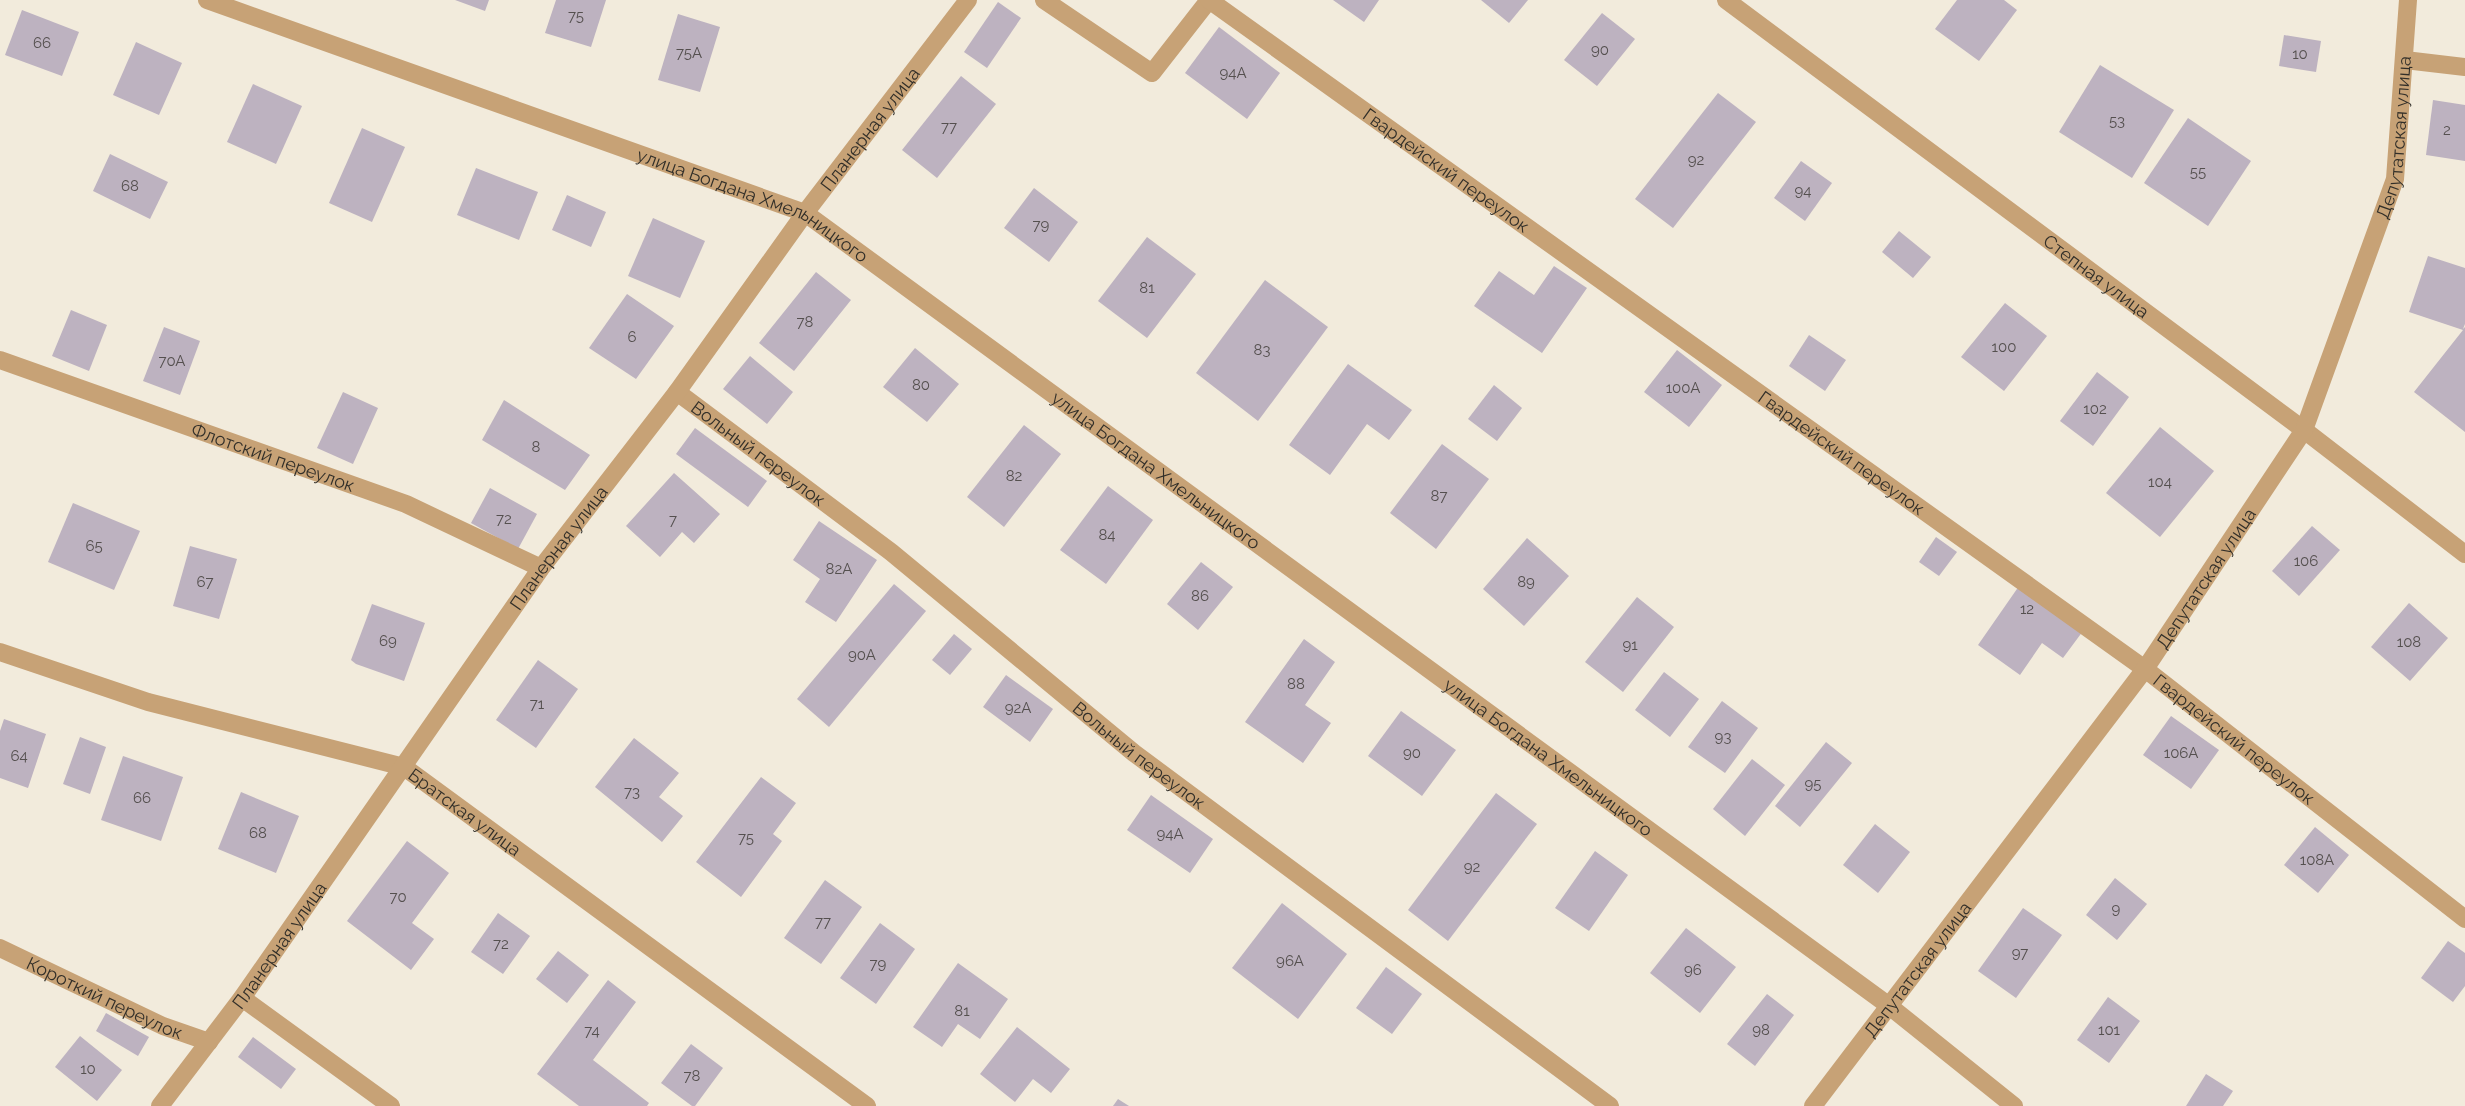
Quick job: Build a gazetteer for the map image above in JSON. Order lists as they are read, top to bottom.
{
  "streets": {
    "street": [
      "Планерная улица",
      "Депутатская улица",
      "Гвардейский переулок",
      "улица Богдана Хмельницкого",
      "Степная улица",
      "Вольный переулок",
      "Флотский переулок",
      "Братская улица",
      "Короткий переулок"
    ]
  },
  "crossings": [
    ["Планерная улица", "улица Богдана Хмельницкого"],
    ["Планерная улица", "Вольный переулок"],
    ["Планерная улица", "Флотский переулок"],
    ["Планерная улица", "Братская улица"],
    ["Планерная улица", "Короткий переулок"],
    ["Депутатская улица", "Гвардейский переулок"],
    ["Депутатская улица", "улица Богдана Хмельницкого"],
    ["Депутатская улица", "Степная улица"]
  ],
  "house_numbers": [
    "75",
    "66",
    "90",
    "75А",
    "10",
    "94А",
    "53",
    "77",
    "2",
    "92",
    "55",
    "68",
    "94",
    "79",
    "81",
    "78",
    "6",
    "100",
    "83",
    "70А",
    "80",
    "100А",
    "102",
    "8",
    "82",
    "104",
    "87",
    "72",
    "7",
    "84",
    "65",
    "106",
    "82А",
    "67",
    "89",
    "86",
    "12",
    "69",
    "108",
    "91",
    "90А",
    "88",
    "71",
    "92А",
    "93",
    "90",
    "106А",
    "64",
    "95",
    "73",
    "66",
    "68",
    "94А",
    "75",
    "108А",
    "92",
    "70",
    "9",
    "77",
    "72",
    "97",
    "96А",
    "79",
    "96",
    "81",
    "98",
    "101",
    "74",
    "10",
    "78"
  ]
}
